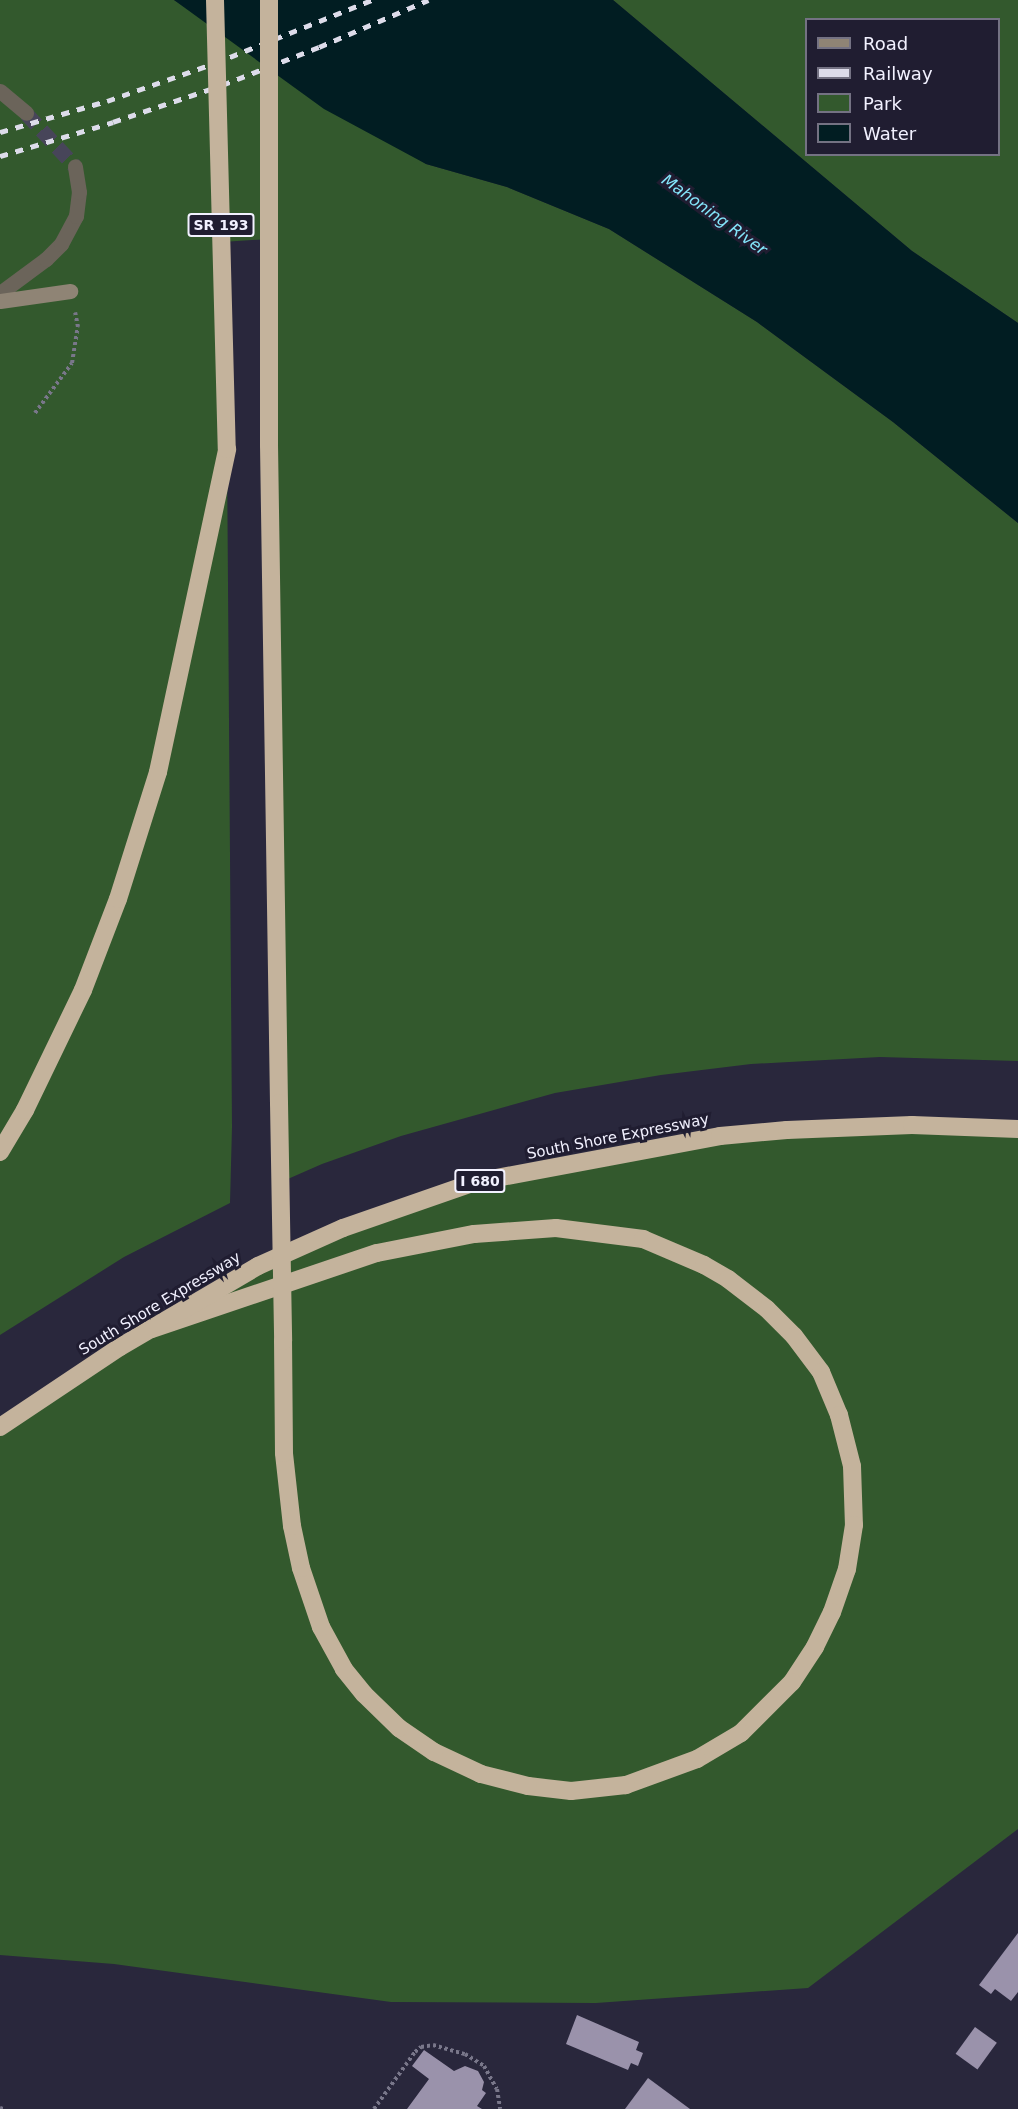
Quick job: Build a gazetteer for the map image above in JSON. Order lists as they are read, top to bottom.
{
  "streets": {
    "highway": ["SR 193", "South Shore Expressway", "I 680"]
  },
  "crossings": [
    ["SR 193", "South Shore Expressway"]
  ],
  "water": ["Mahoning River"],
  "legend": [
    "Road",
    "Railway",
    "Park",
    "Water"
  ]
}
